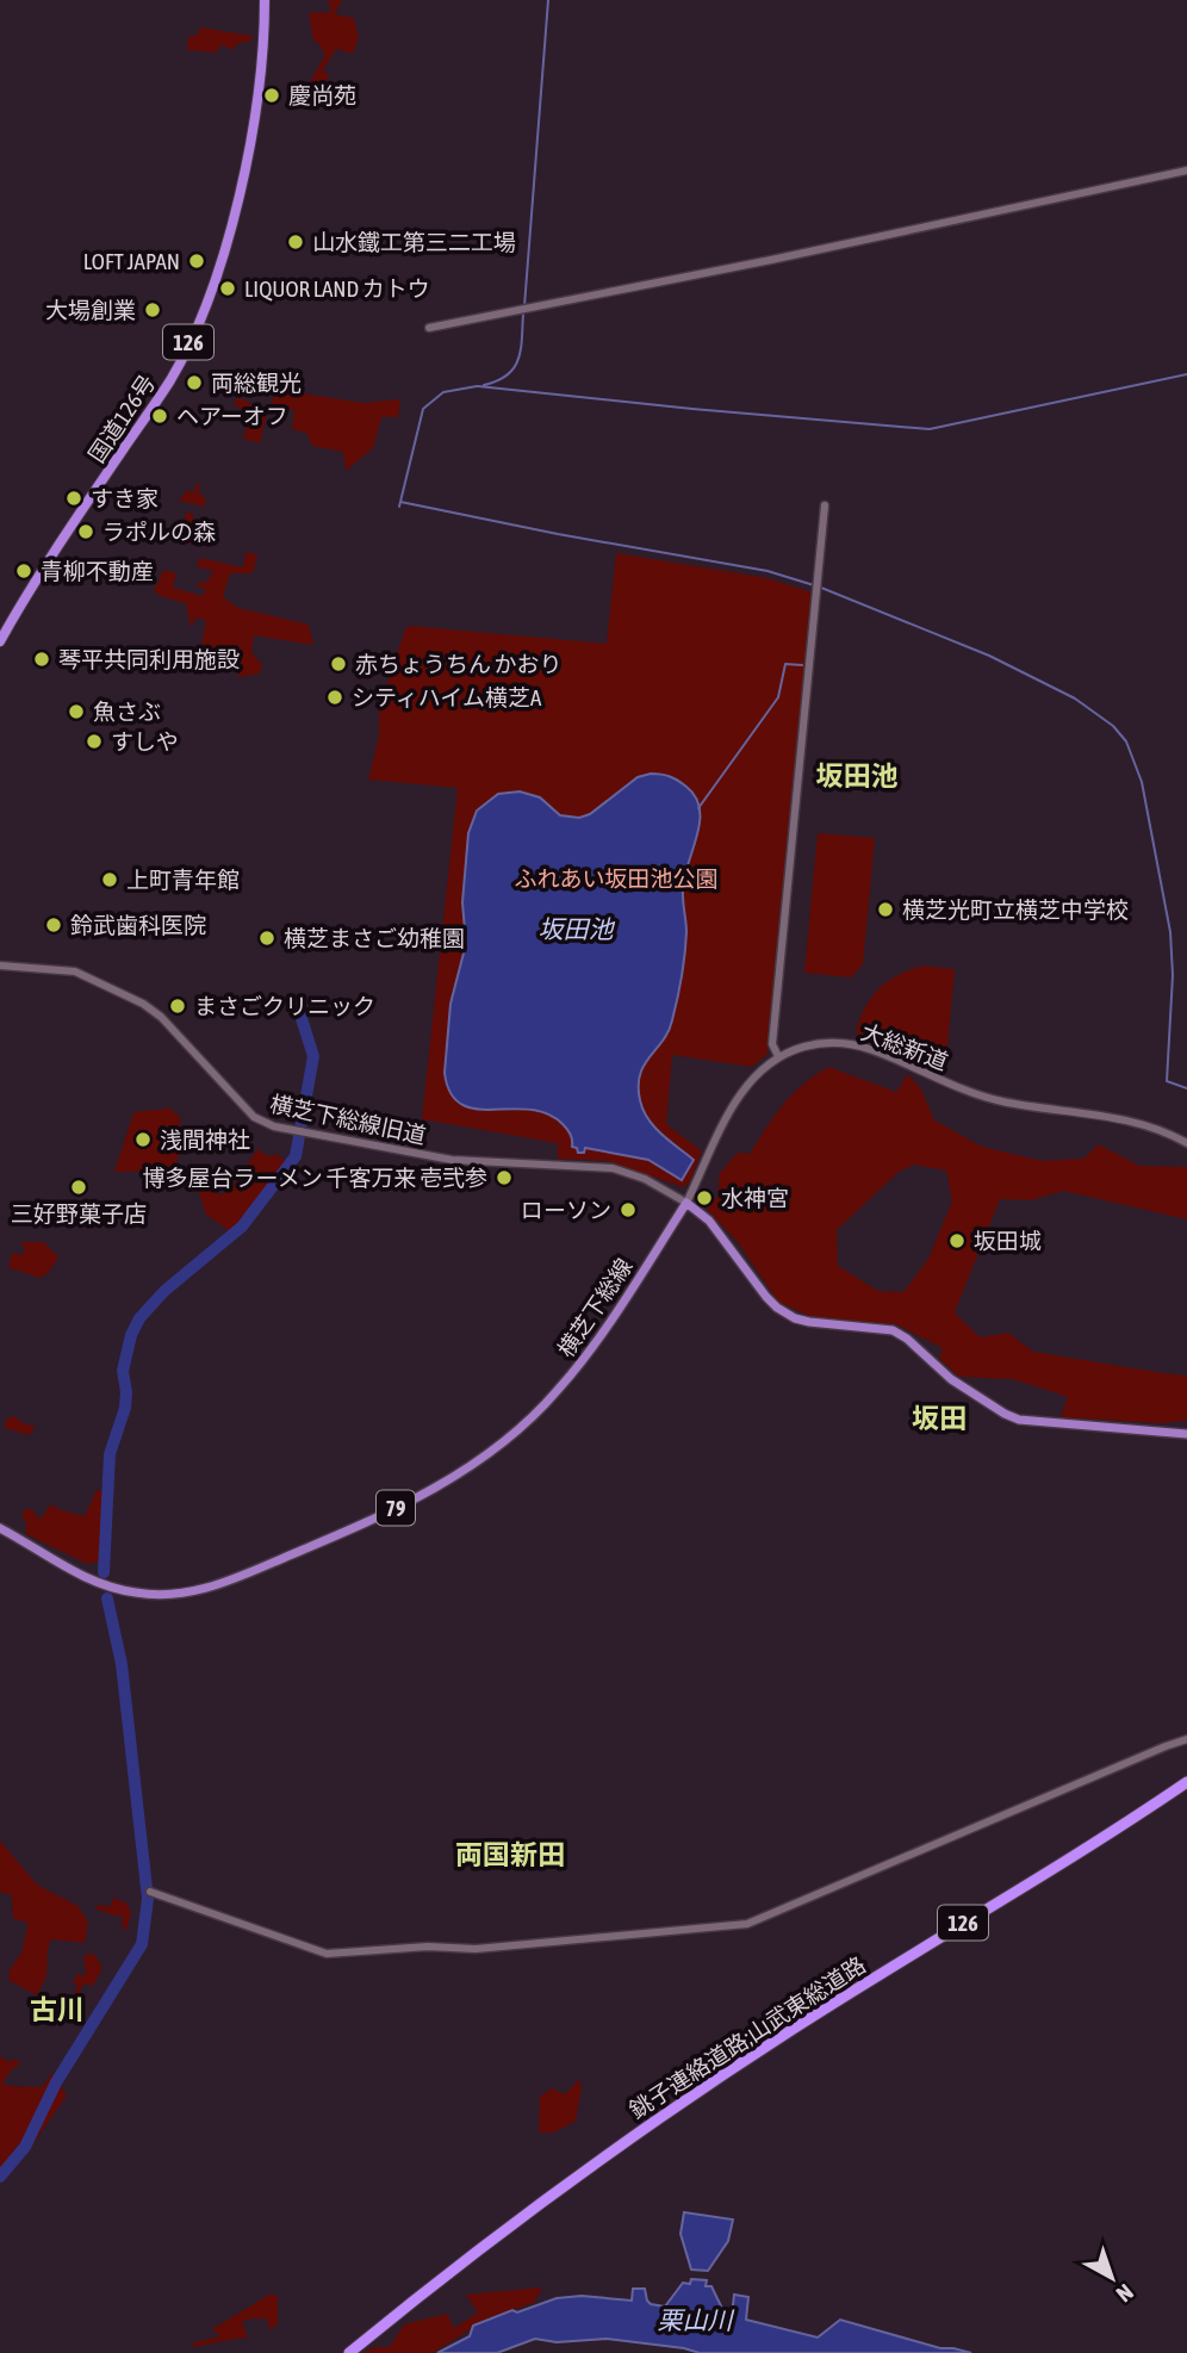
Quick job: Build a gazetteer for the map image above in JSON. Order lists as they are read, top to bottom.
{
  "streets": {
    "highway": ["126", "国道126号", "銚子連絡道路;山武東総道路"],
    "main road": ["横芝下総線", "79"],
    "street": ["大総新道", "横芝下総線旧道"]
  },
  "crossings": [
    ["大総新道", "横芝下総線旧道"],
    ["大総新道", "横芝下総線"],
    ["横芝下総線旧道", "横芝下総線"]
  ],
  "districts": [
    "坂田池",
    "坂田",
    "両国新田",
    "古川"
  ],
  "water": ["坂田池", "栗山川"],
  "parks": ["ふれあい坂田池公園"],
  "places": [
    "慶尚苑",
    "山水鐵工第三二工場",
    "LOFT JAPAN",
    "LIQUOR LAND カトウ",
    "大場創業",
    "両総観光",
    "ヘアーオフ",
    "すき家",
    "ラポルの森",
    "青柳不動産",
    "琴平共同利用施設",
    "赤ちょうちん かおり",
    "シティハイム横芝A",
    "魚さぶ",
    "すしや",
    "上町青年館",
    "横芝光町立横芝中学校",
    "鈴武歯科医院",
    "横芝まさご幼稚園",
    "まさごクリニック",
    "浅間神社",
    "博多屋台ラーメン 千客万来 壱弐参",
    "三好野菓子店",
    "水神宮",
    "ローソン",
    "坂田城"
  ],
  "north": "bottom right"
}
